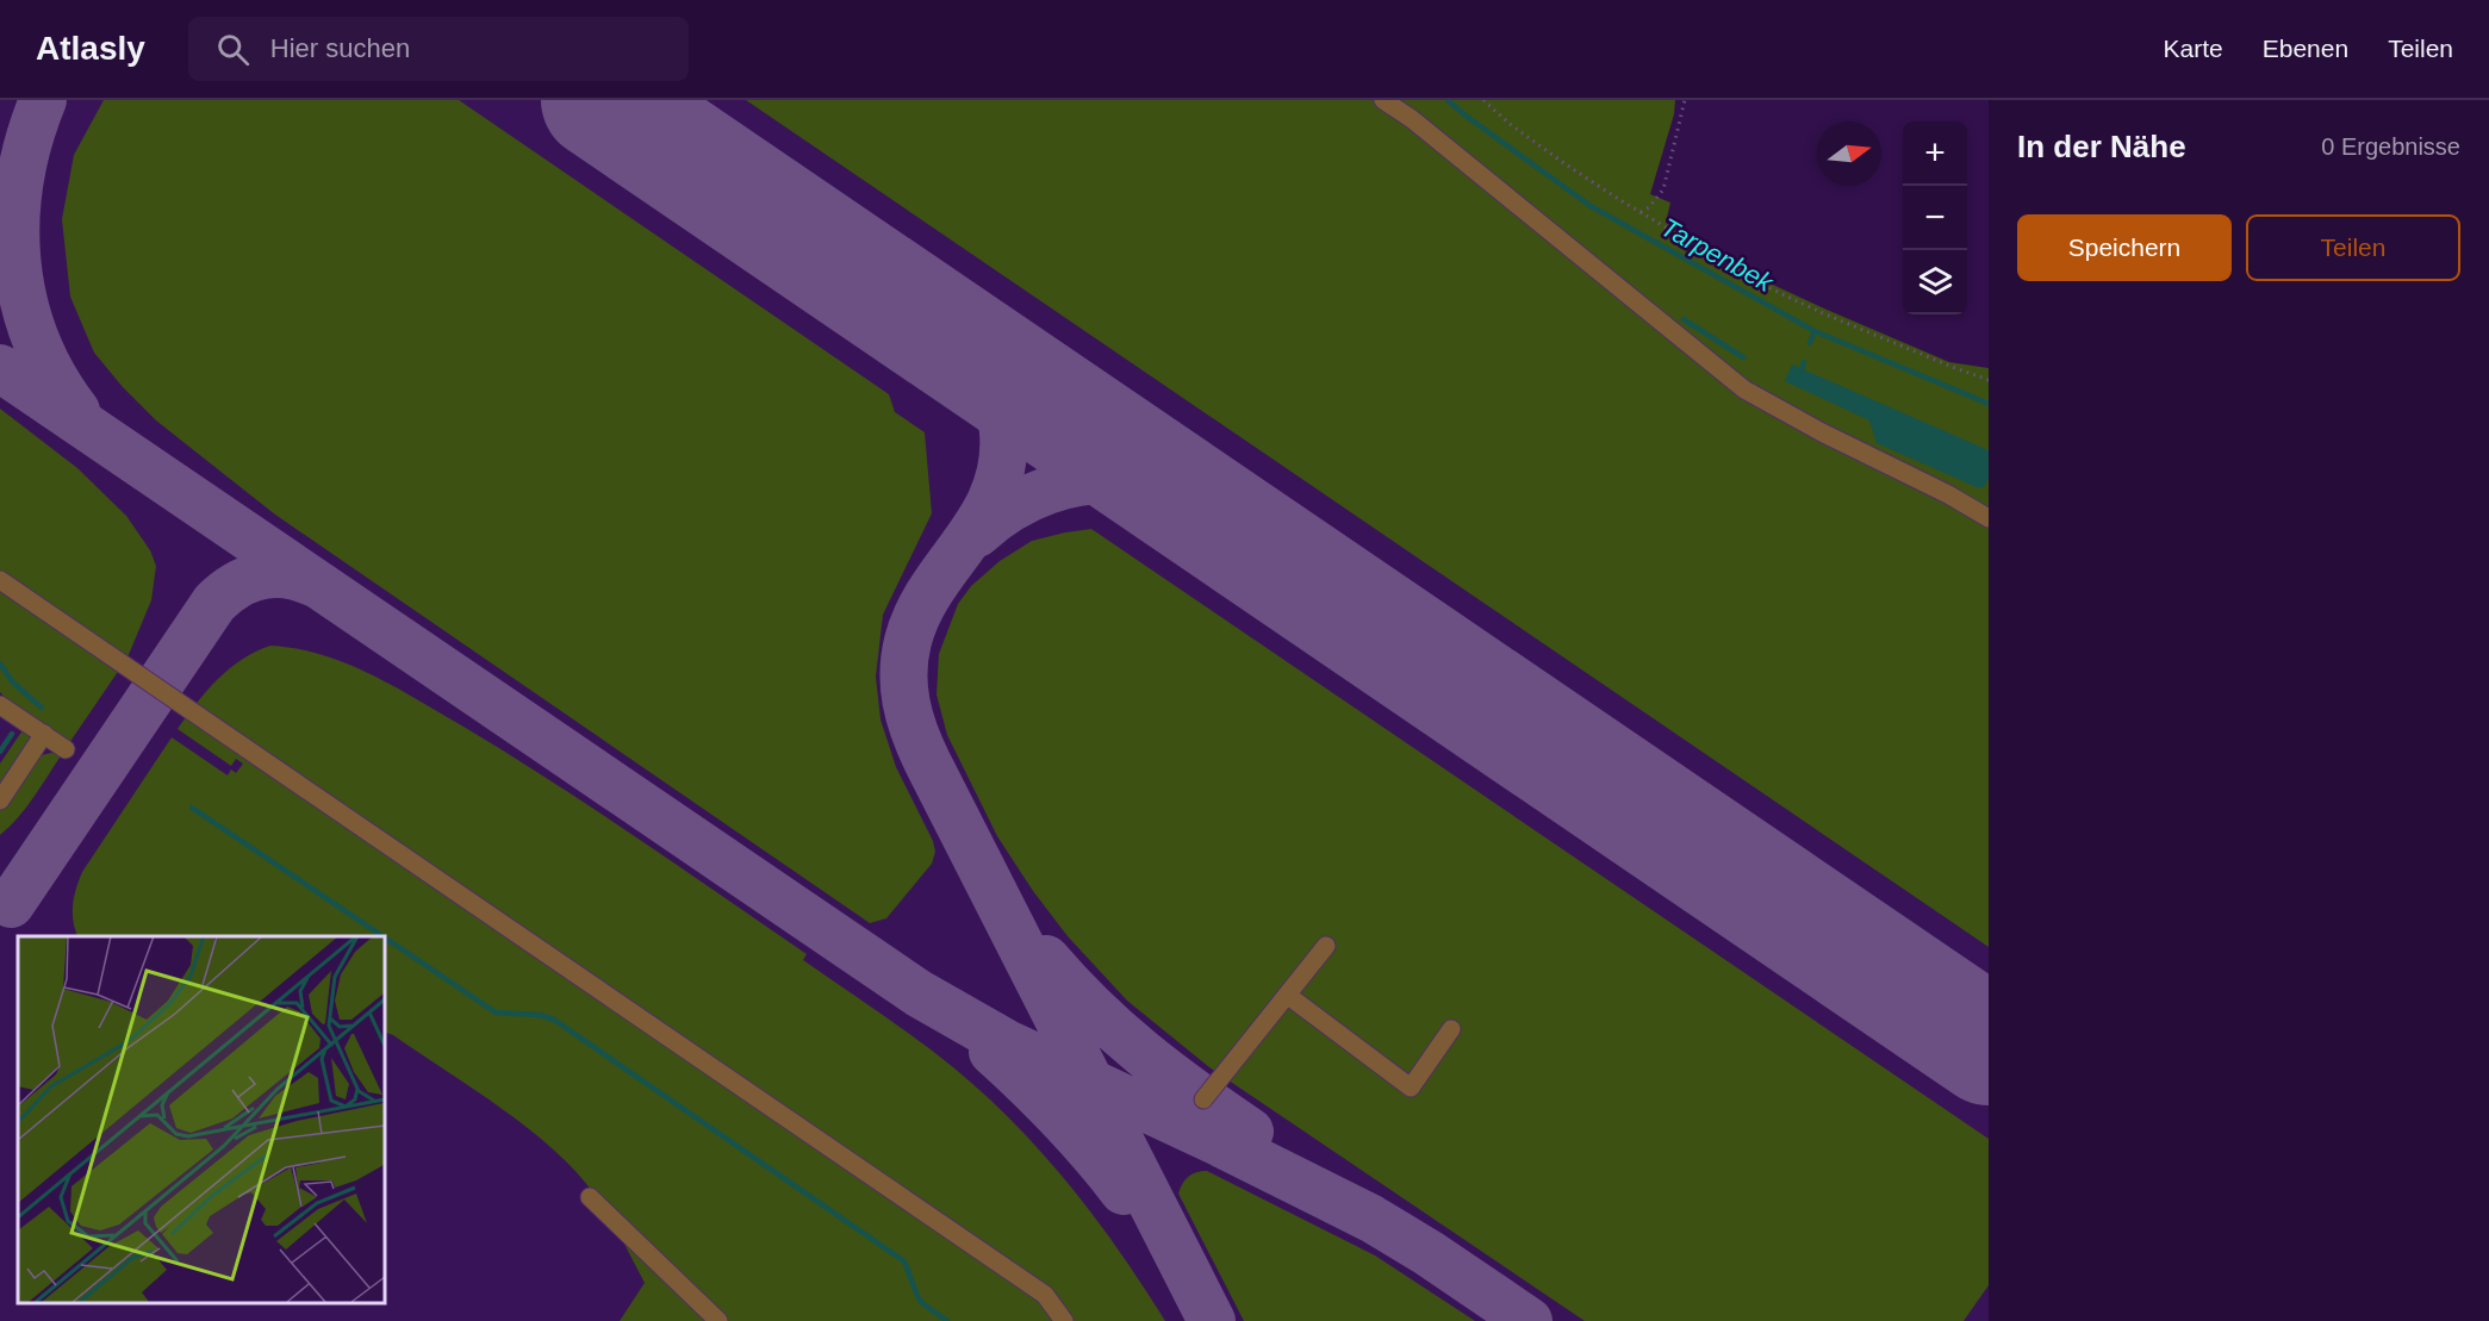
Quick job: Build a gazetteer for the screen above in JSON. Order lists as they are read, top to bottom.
{
  "water": ["Tarpenbek"],
  "north": "right",
  "page": {
    "header": "Atlasly",
    "search": "Hier suchen",
    "nav": ["Karte", "Ebenen", "Teilen"],
    "heading": ["In der Nähe", "0 Ergebnisse"],
    "map_buttons": ["+", "−"],
    "buttons": ["Speichern", "Teilen"]
  }
}
